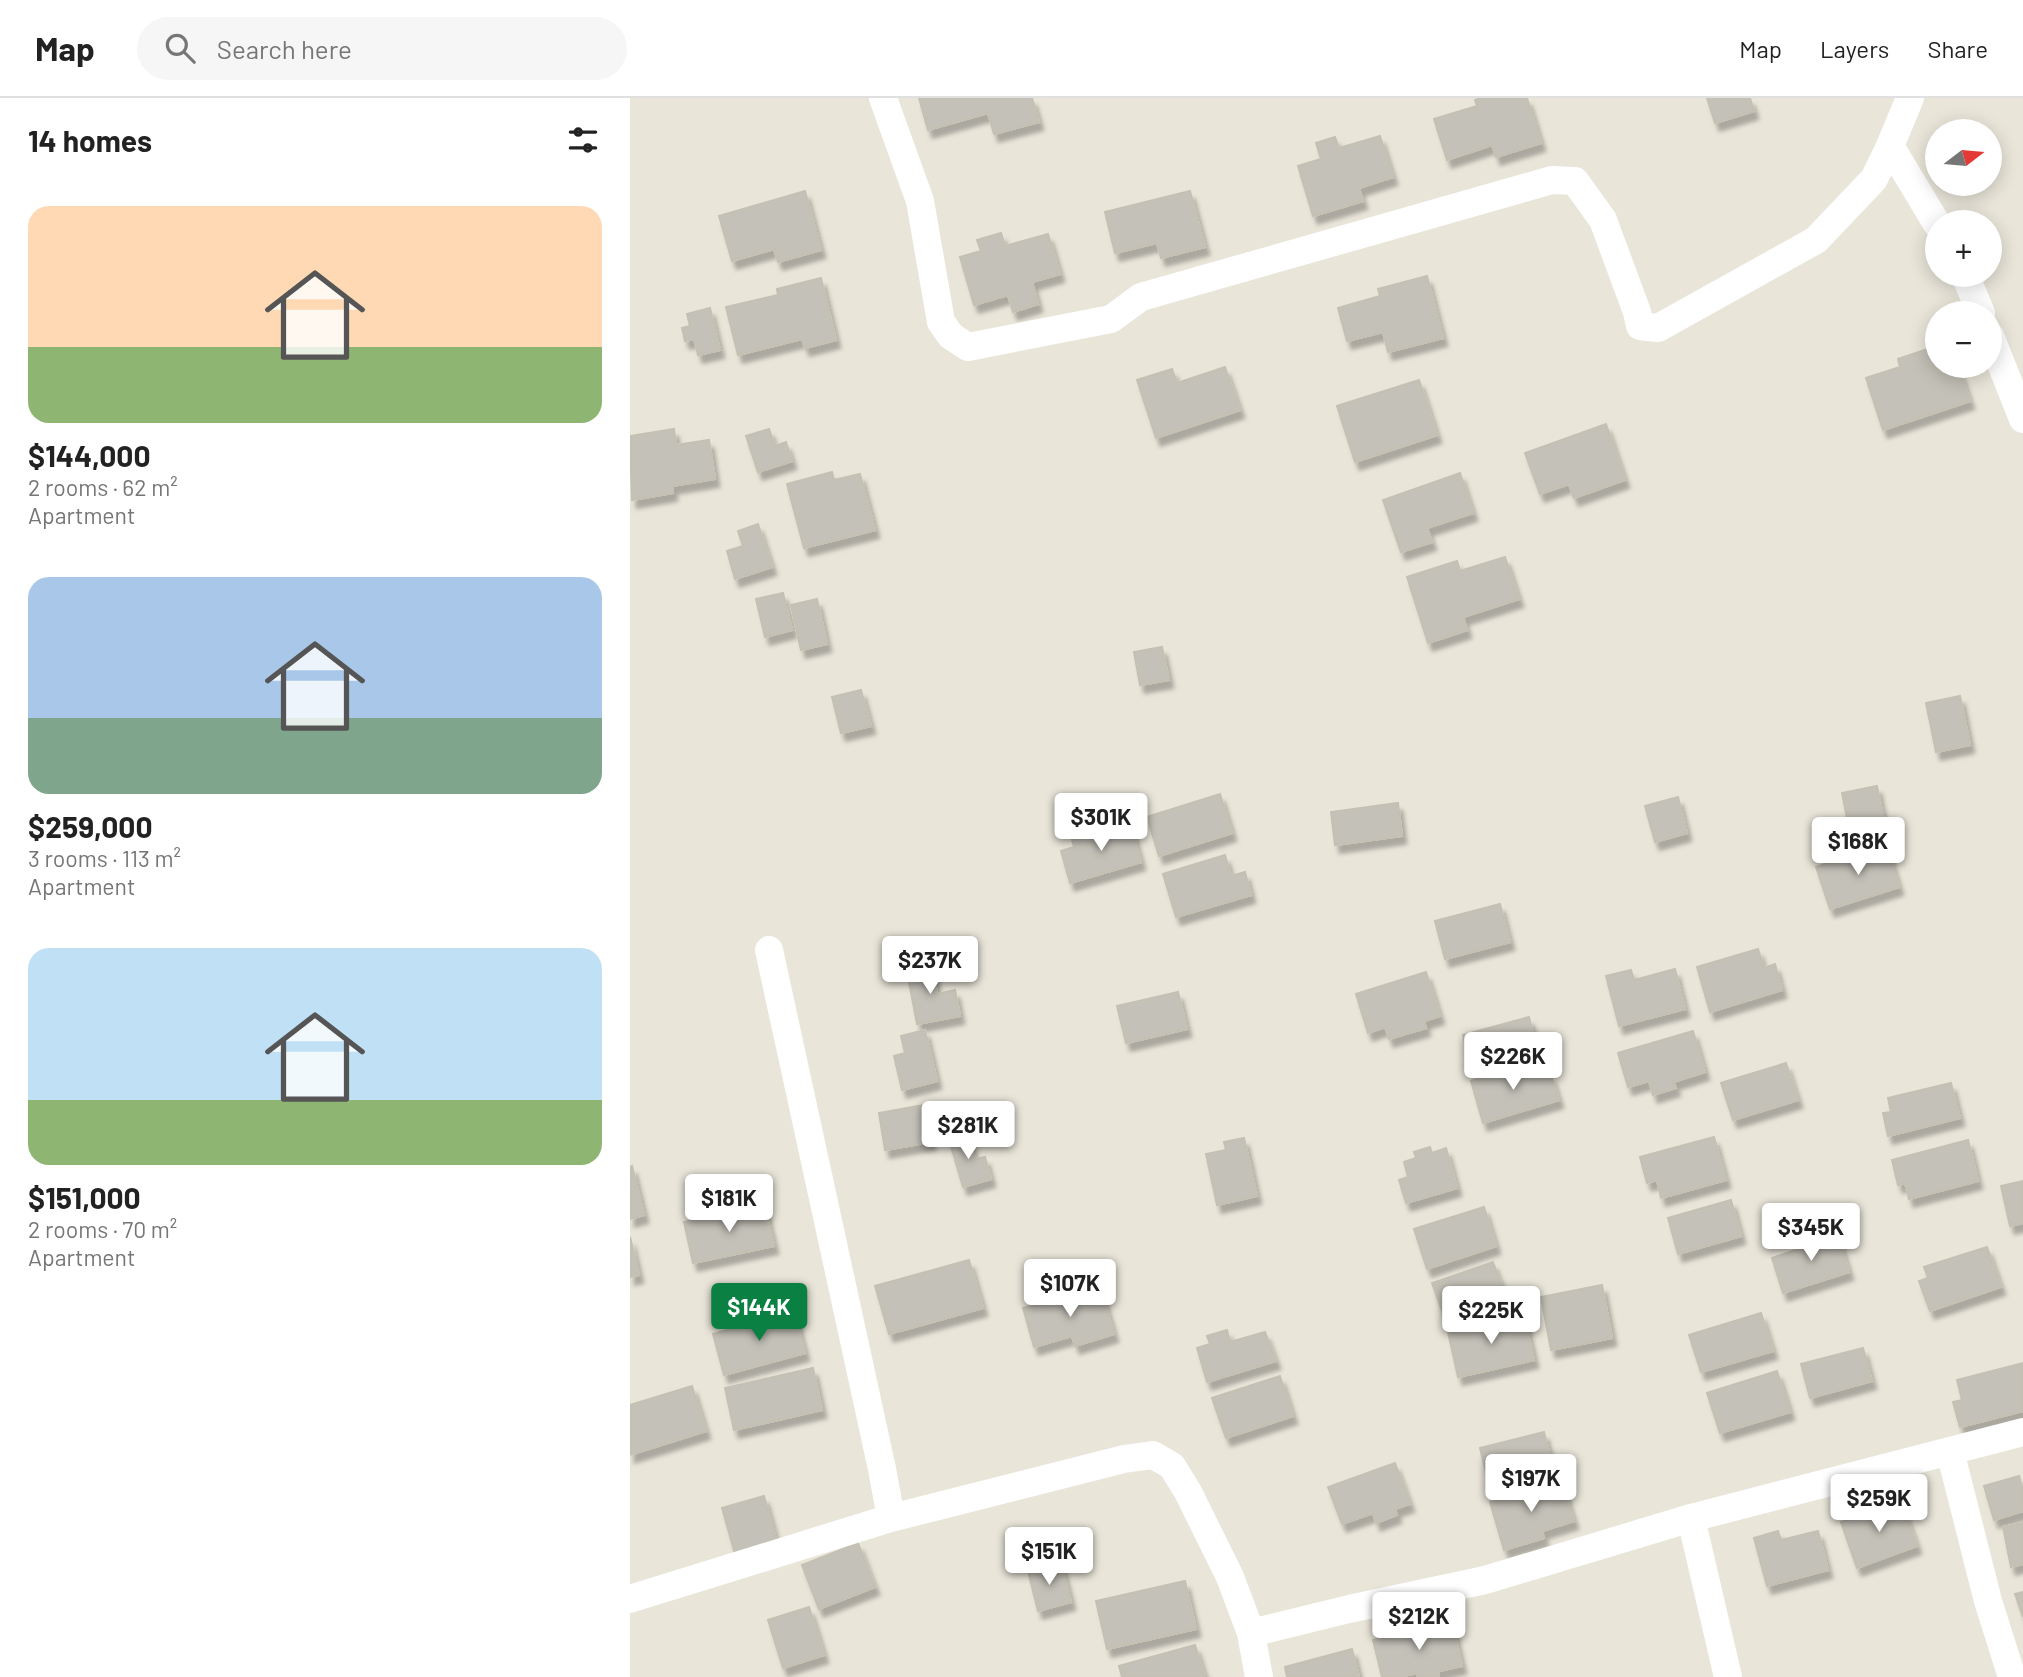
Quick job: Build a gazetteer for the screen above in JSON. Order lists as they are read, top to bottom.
{
  "north": "right",
  "page": {
    "header": "Map",
    "search": "Search here",
    "nav": ["Map", "Layers", "Share"],
    "heading": "14 homes",
    "map_buttons": ["+", "−"],
    "list": [
      {
        "name": "$144,000",
        "note": "2 rooms · 62 m² · Apartment"
      },
      {
        "name": "$259,000",
        "note": "3 rooms · 113 m² · Apartment"
      },
      {
        "name": "$151,000",
        "note": "2 rooms · 70 m² · Apartment"
      }
    ],
    "price": [
      "$301K",
      "$168K",
      "$237K",
      "$226K",
      "$281K",
      "$181K",
      "$345K",
      "$107K",
      "$144K",
      "$225K",
      "$197K",
      "$259K",
      "$151K",
      "$212K"
    ]
  }
}
